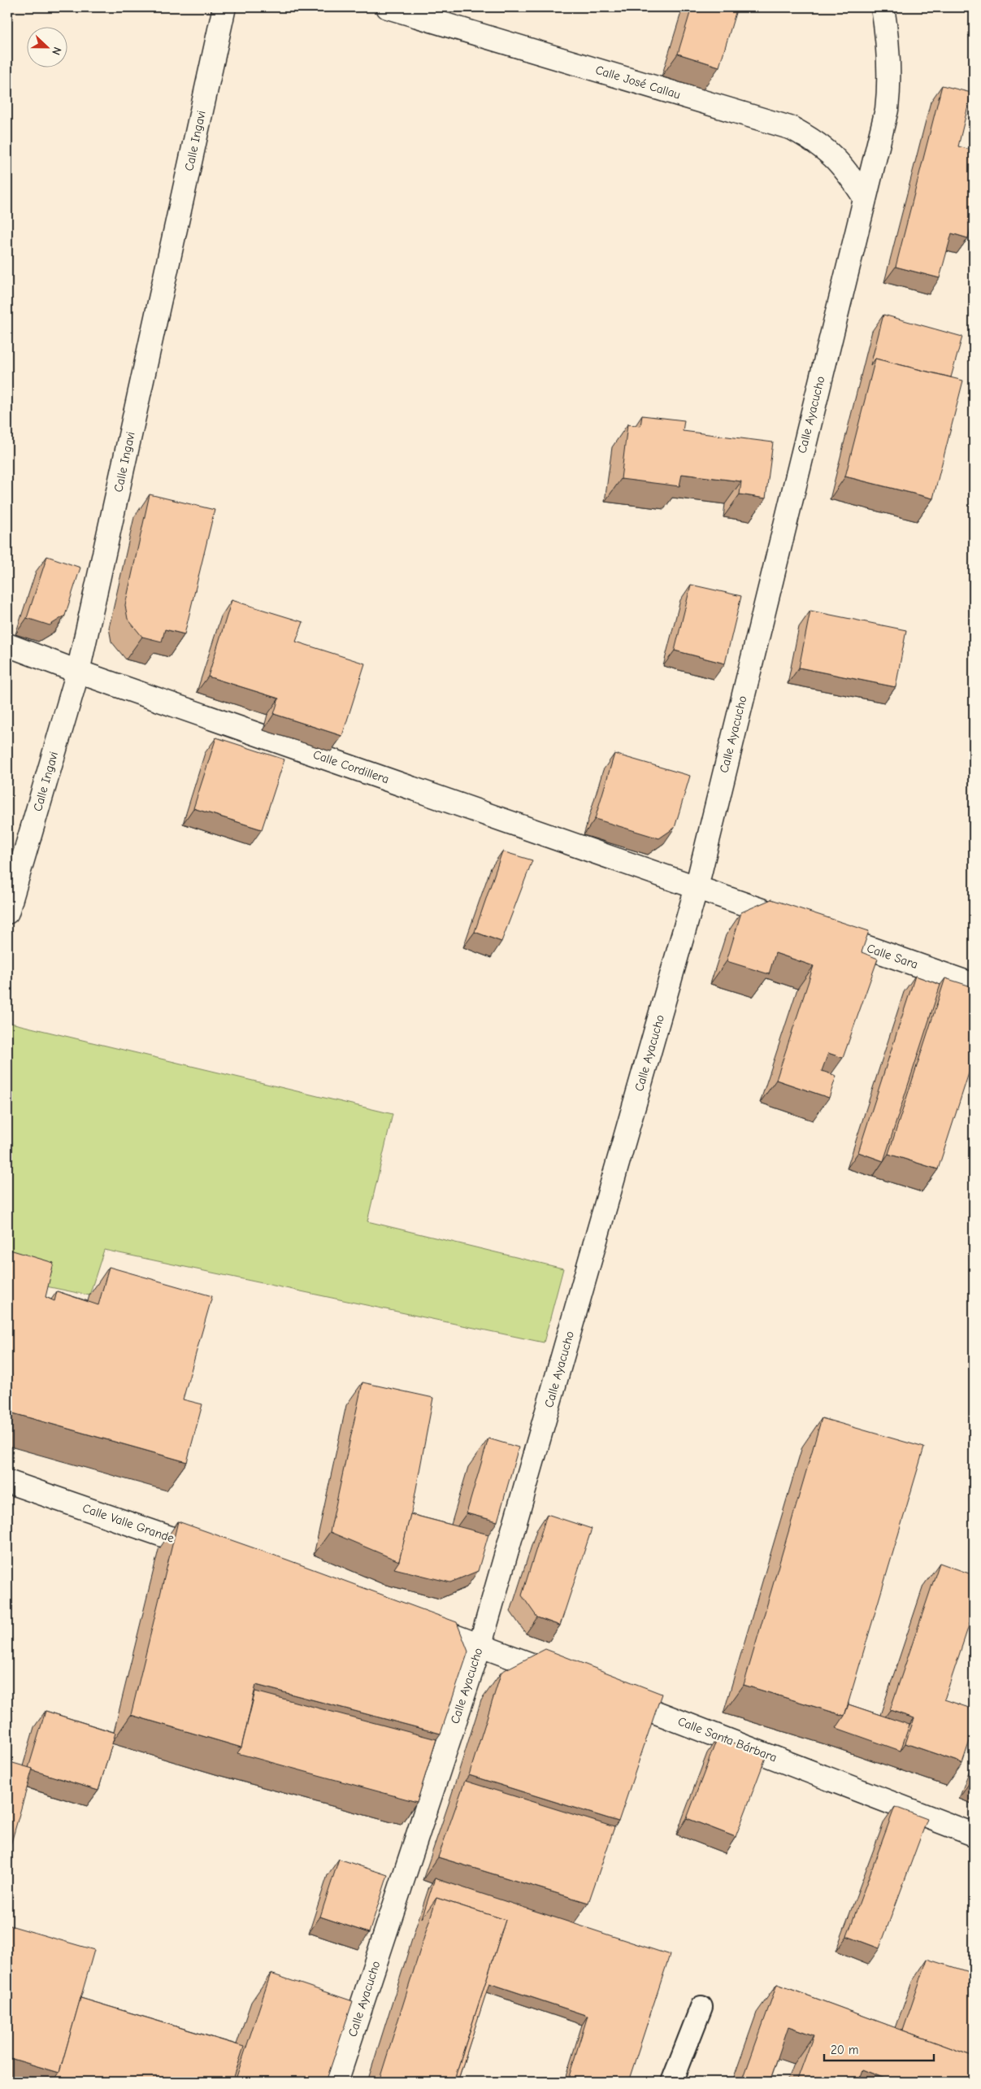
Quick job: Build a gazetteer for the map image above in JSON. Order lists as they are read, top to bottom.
{
  "streets": {
    "street": [
      "Calle José Callau",
      "Calle Ingavi",
      "Calle Ayacucho",
      "Calle Cordillera",
      "Calle Sara",
      "Calle Valle Grande",
      "Calle Santa Bárbara"
    ]
  },
  "crossings": [
    ["Calle José Callau", "Calle Ayacucho"],
    ["Calle Ingavi", "Calle Cordillera"],
    ["Calle Ayacucho", "Calle Cordillera"],
    ["Calle Ayacucho", "Calle Sara"],
    ["Calle Cordillera", "Calle Sara"]
  ],
  "scale_bar": "20 m",
  "north": "right"
}
